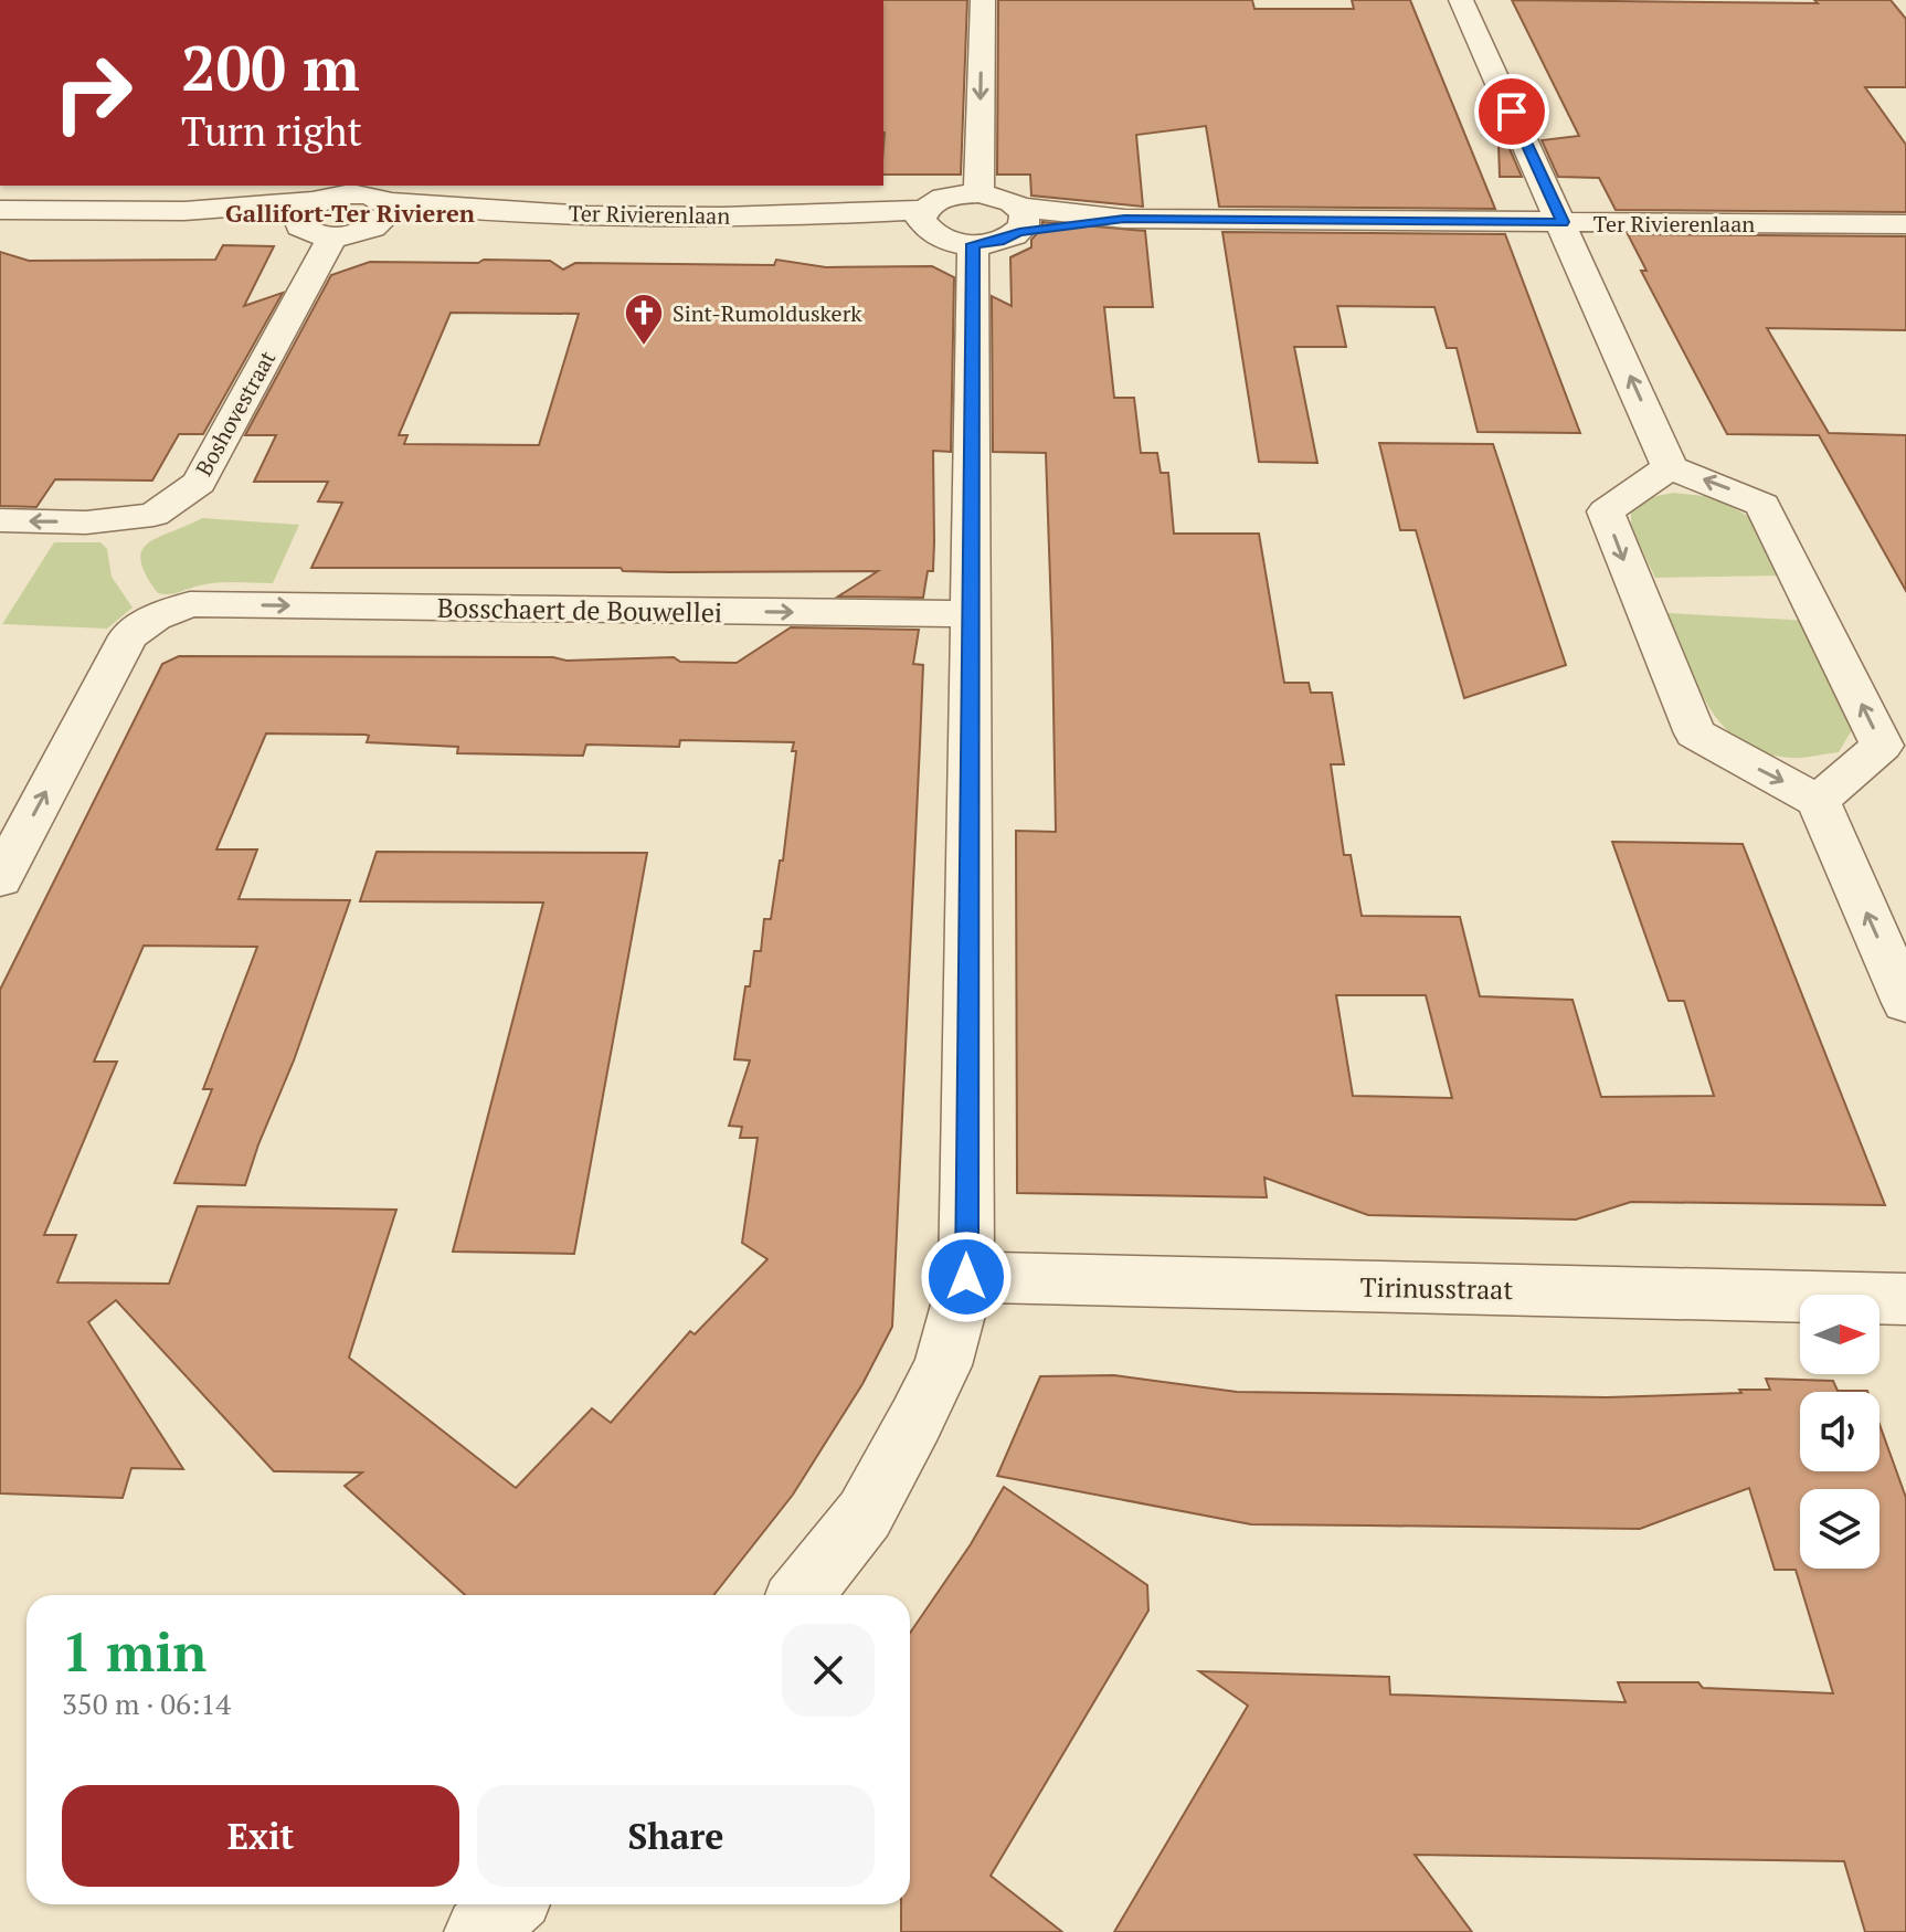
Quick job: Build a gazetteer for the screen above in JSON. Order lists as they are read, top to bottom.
{
  "streets": {
    "street": [
      "Ter Rivierenlaan",
      "Boshovestraat",
      "Bosschaert de Bouwellei",
      "Tirinusstraat"
    ]
  },
  "crossings": [
    ["Ter Rivierenlaan", "Boshovestraat"]
  ],
  "one_way": ["Boshovestraat", "Bosschaert de Bouwellei"],
  "districts": ["Gallifort-Ter Rivieren"],
  "places": {
    "church": ["Sint-Rumolduskerk"]
  },
  "north": "right",
  "page": {
    "turn": ["200 m", "Turn right"],
    "heading": ["1 min", "350 m · 06:14"],
    "buttons": ["Exit", "Share"]
  }
}
